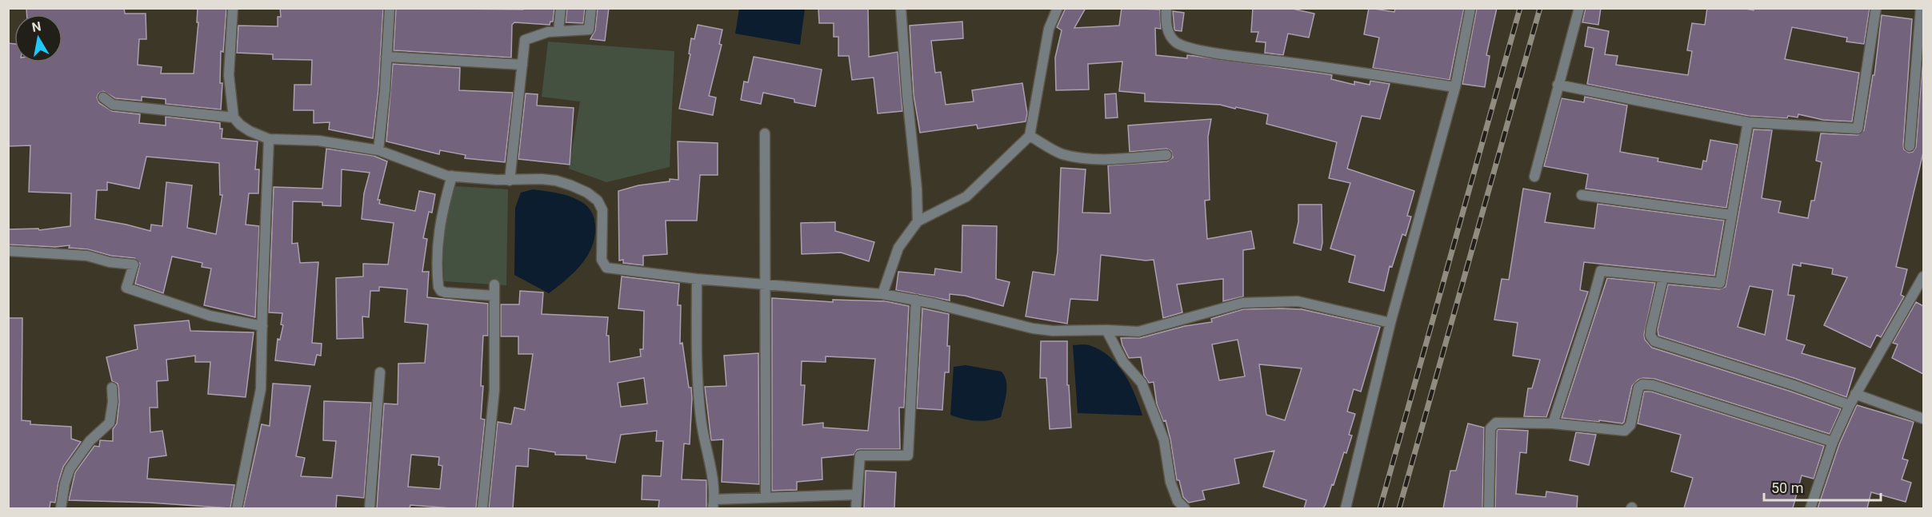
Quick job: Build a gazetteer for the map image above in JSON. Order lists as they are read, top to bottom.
{
  "scale_bar": "50 m",
  "north": "top"
}
